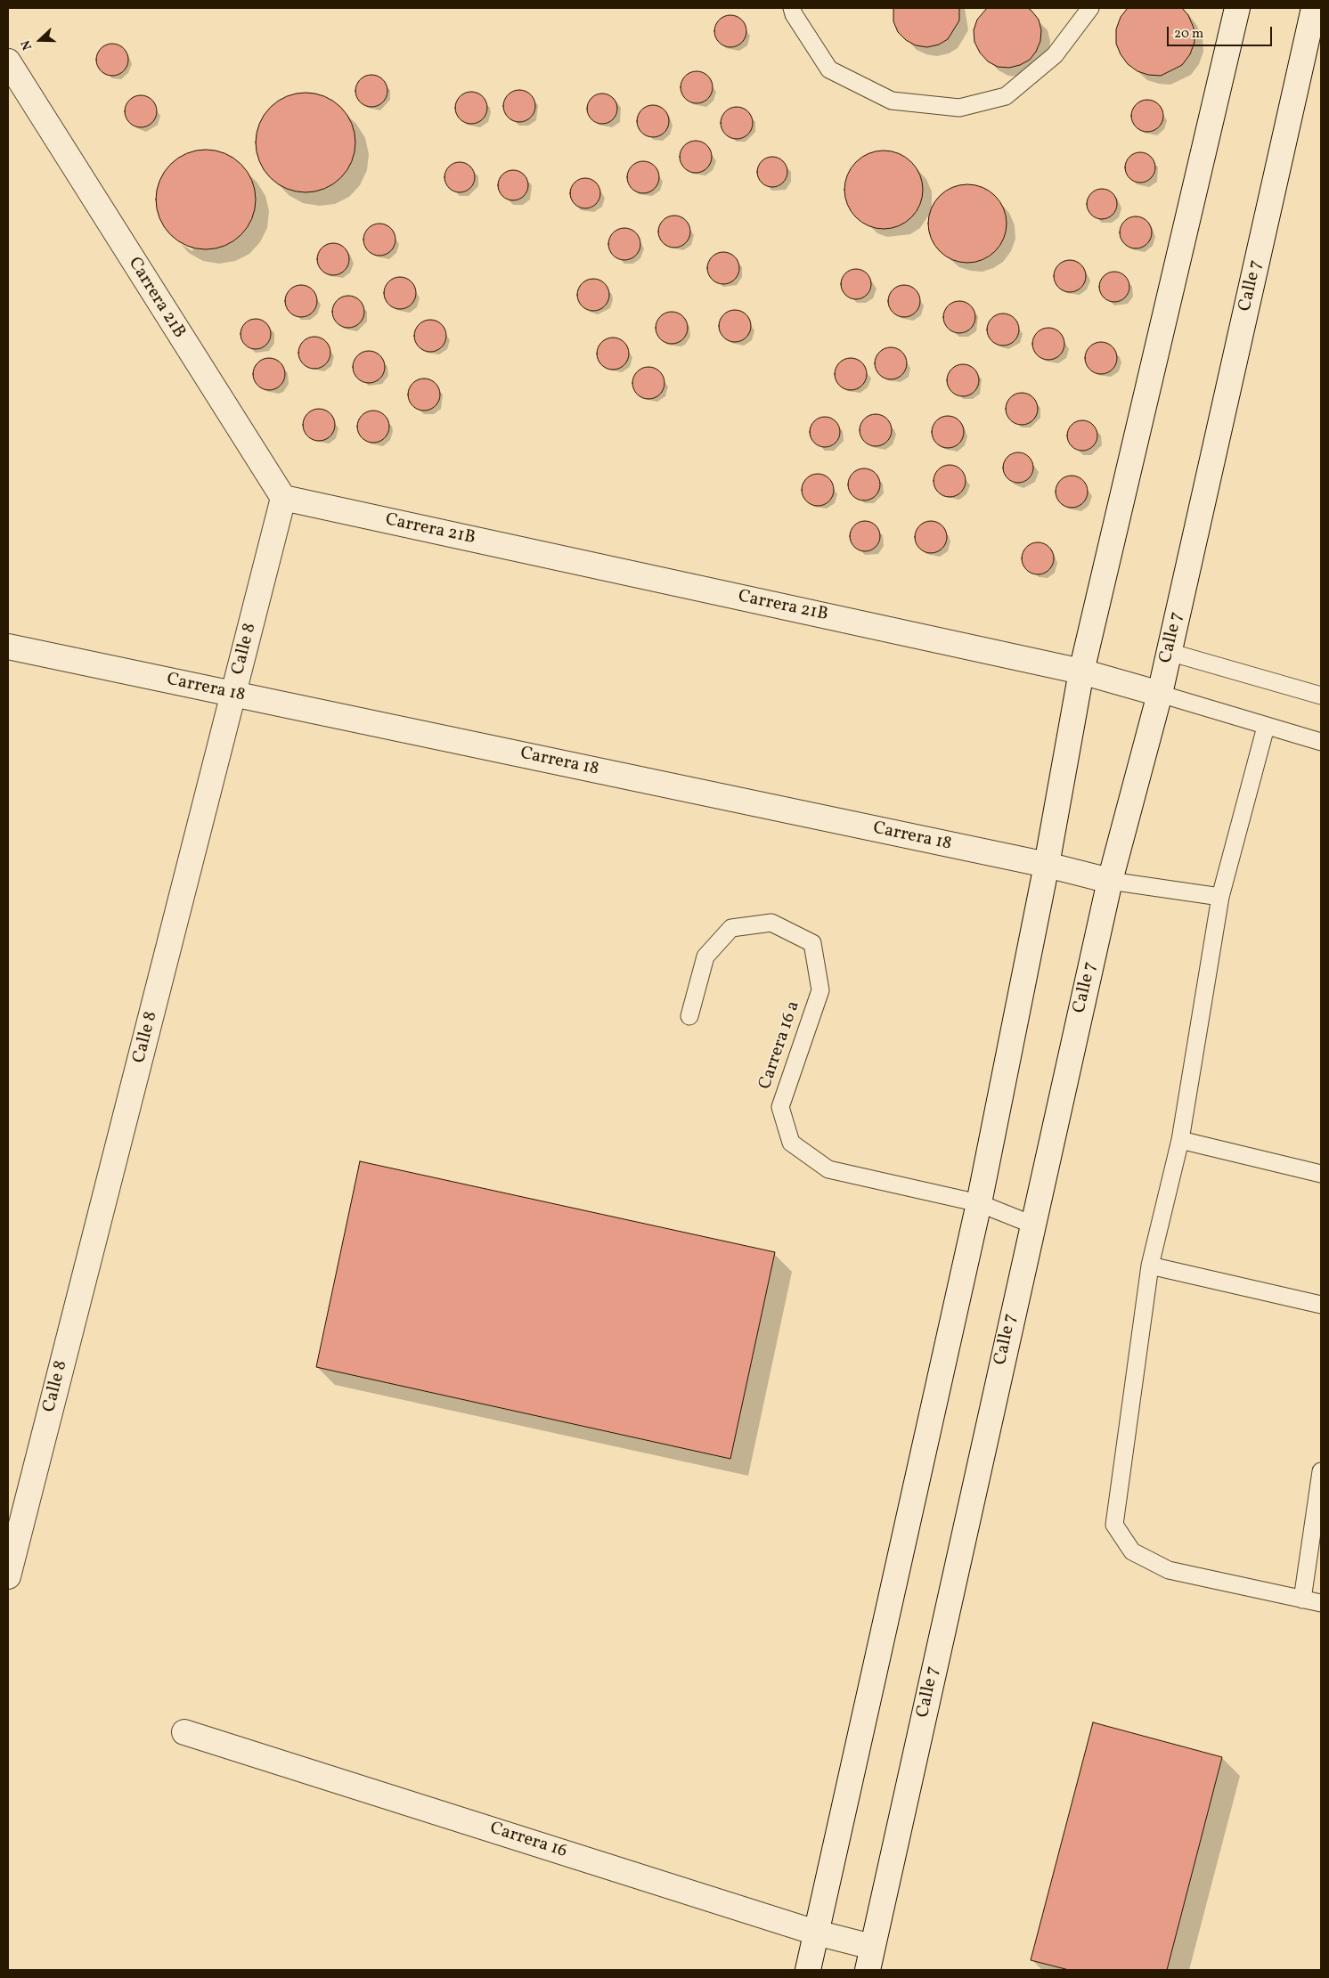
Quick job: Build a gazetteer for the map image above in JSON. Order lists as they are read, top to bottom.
{
  "streets": {
    "street": [
      "Calle 7",
      "Carrera 21B",
      "Calle 8",
      "Carrera 18",
      "Carrera 16"
    ],
    "lane": ["Carrera 16 a"]
  },
  "crossings": [
    ["Calle 7", "Carrera 21B"],
    ["Calle 7", "Carrera 18"],
    ["Calle 7", "Carrera 16 a"],
    ["Calle 7", "Carrera 16"],
    ["Carrera 21B", "Calle 8"],
    ["Calle 8", "Carrera 18"]
  ],
  "scale_bar": "20 m",
  "north": "left"
}
